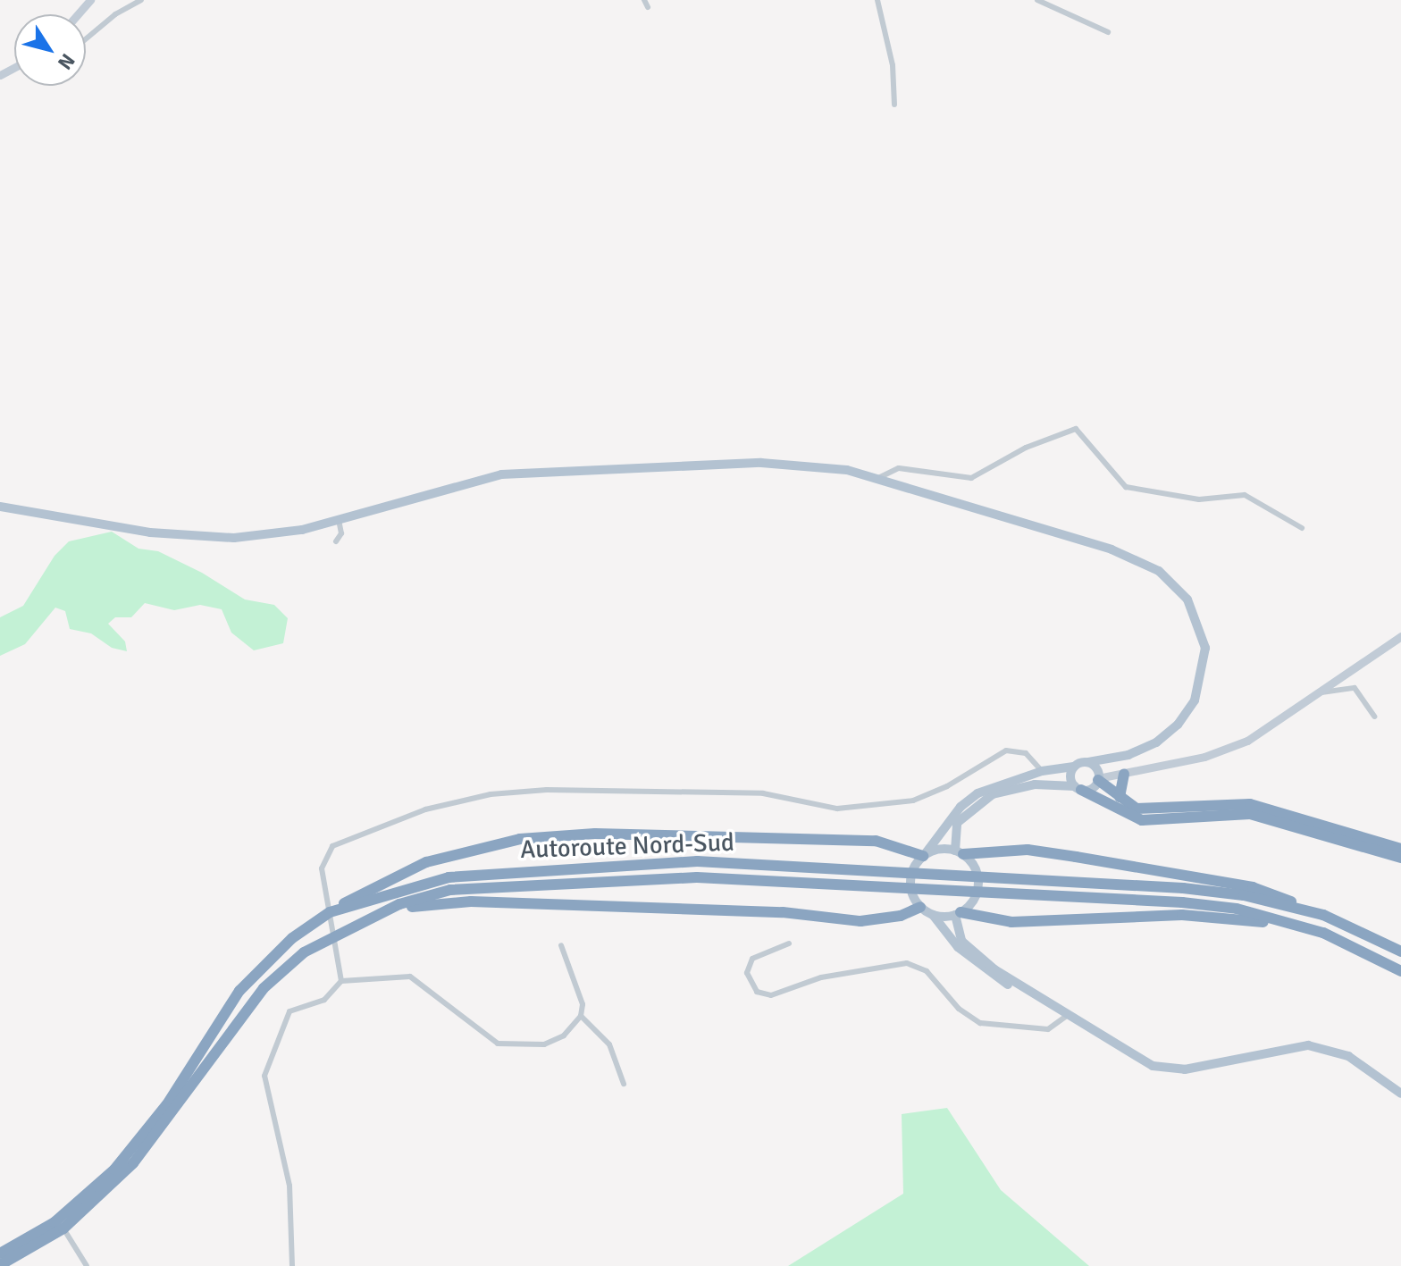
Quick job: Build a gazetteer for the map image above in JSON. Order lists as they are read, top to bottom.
{
  "streets": {
    "highway": ["Autoroute Nord-Sud"]
  },
  "north": "bottom right"
}
